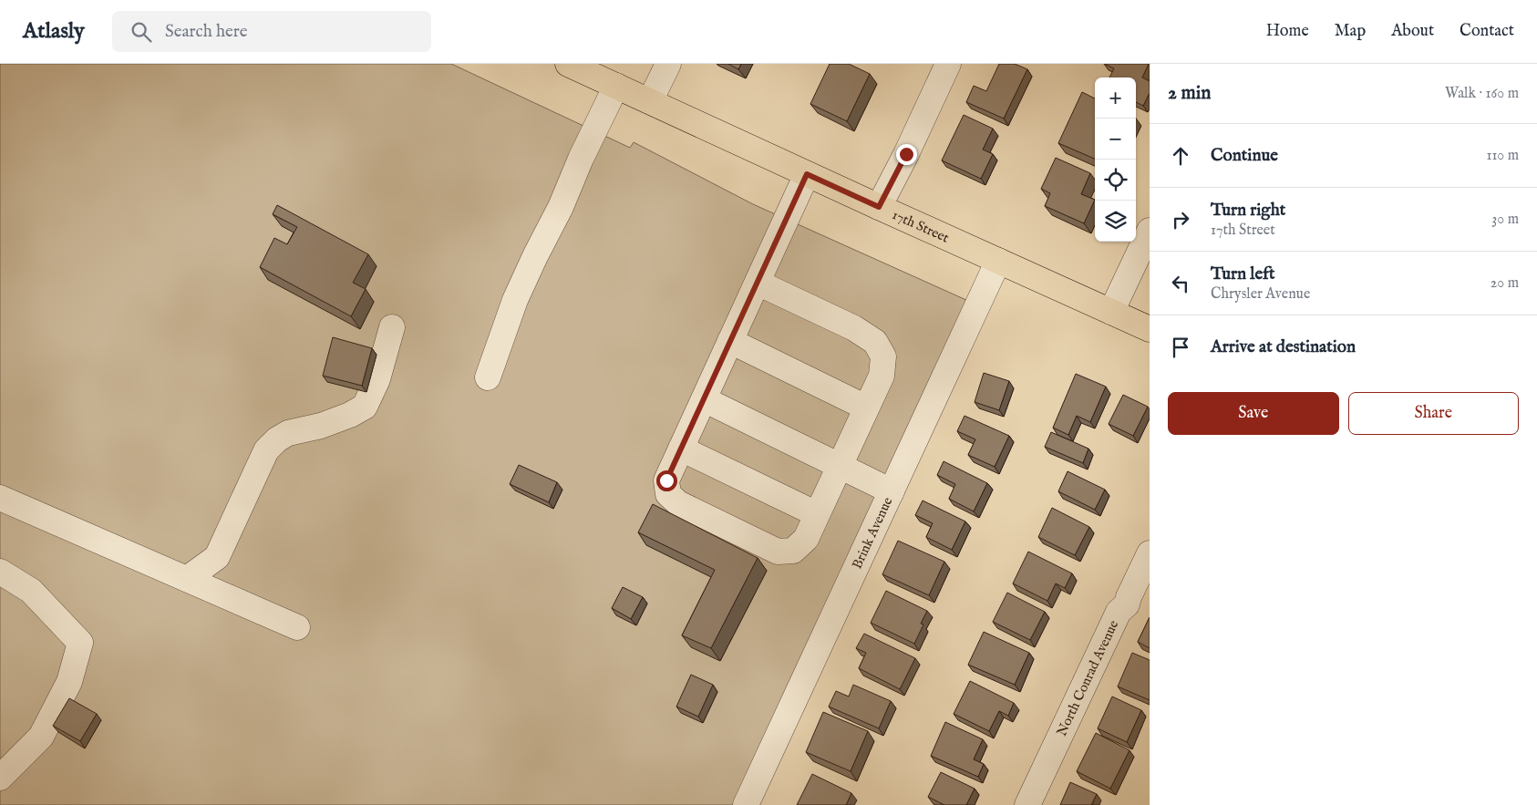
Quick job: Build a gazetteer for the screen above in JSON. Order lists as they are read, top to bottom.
{
  "streets": {
    "main road": ["17th Street"],
    "street": ["Brink Avenue", "North Conrad Avenue"]
  },
  "crossings": [
    ["17th Street", "Brink Avenue"]
  ],
  "page": {
    "header": "Atlasly",
    "search": "Search here",
    "nav": [
      "Home",
      "Map",
      "About",
      "Contact"
    ],
    "heading": ["2 min", "Walk · 160 m"],
    "map_buttons": ["+", "−"],
    "list": [
      ["Continue", "110 m"],
      ["Turn right", "17th Street", "30 m"],
      ["Turn left", "Chrysler Avenue", "20 m"],
      "Arrive at destination"
    ],
    "buttons": ["Save", "Share"]
  }
}
